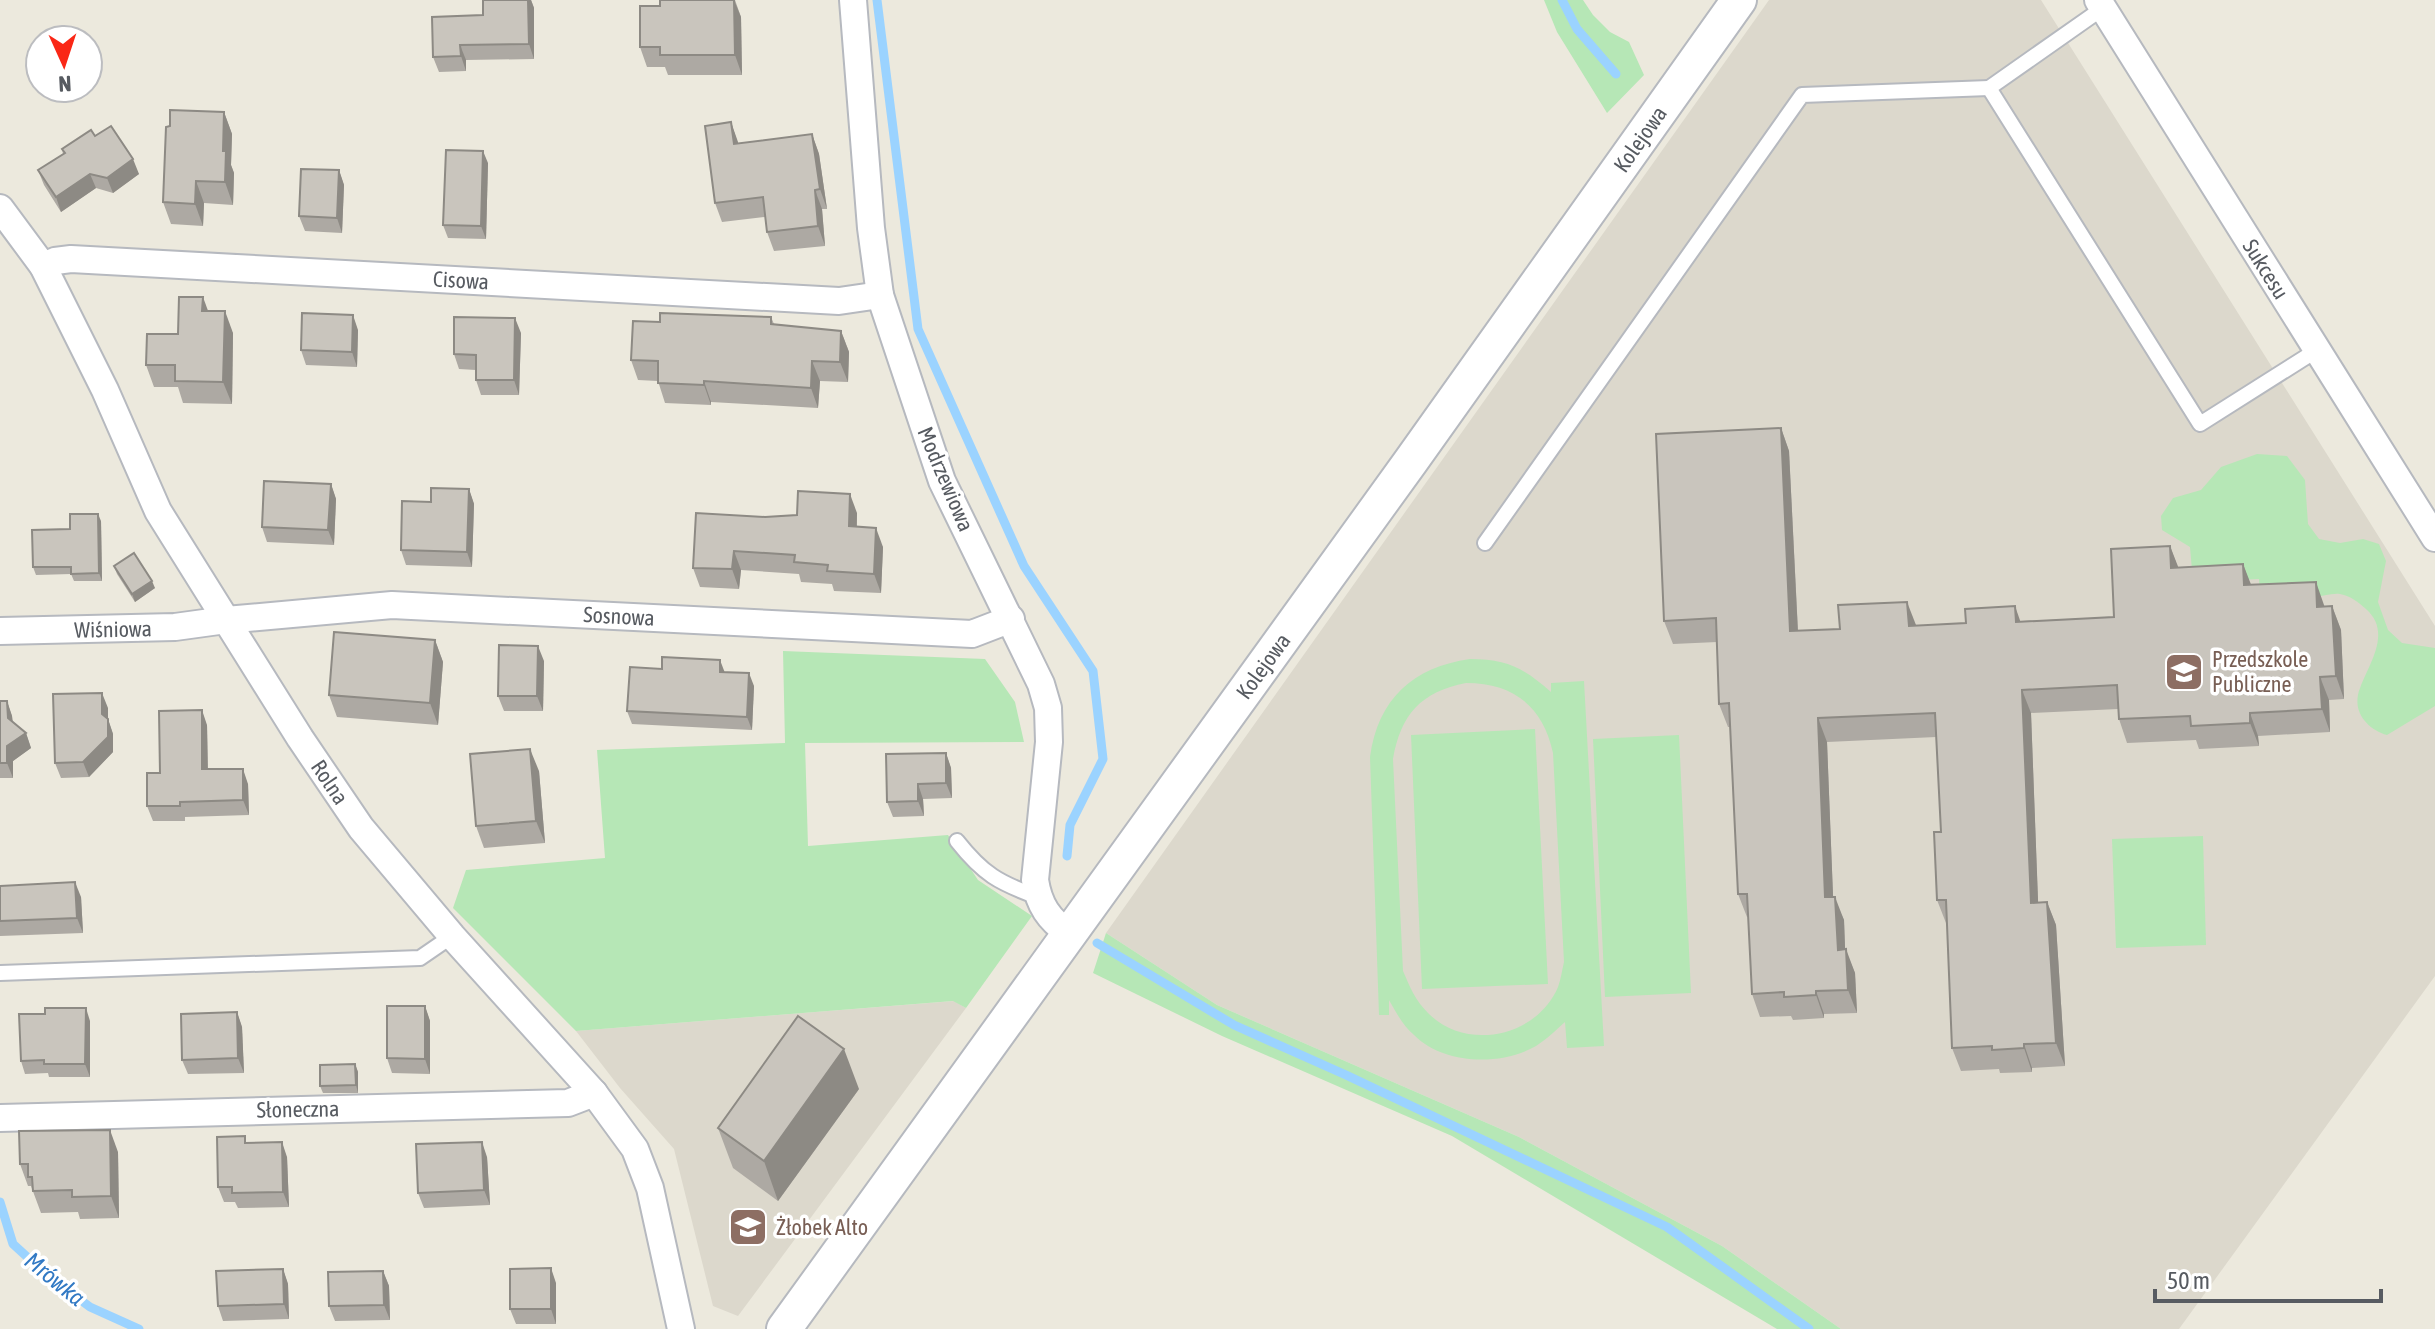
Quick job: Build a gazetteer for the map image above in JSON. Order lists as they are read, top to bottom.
{
  "streets": {
    "street": [
      "Kolejowa",
      "Sukcesu",
      "Cisowa",
      "Modrzewiowa",
      "Sosnowa",
      "Wiśniowa",
      "Rolna",
      "Słoneczna"
    ]
  },
  "crossings": [
    ["Cisowa", "Modrzewiowa"],
    ["Cisowa", "Rolna"],
    ["Modrzewiowa", "Sosnowa"],
    ["Sosnowa", "Wiśniowa"],
    ["Sosnowa", "Rolna"],
    ["Wiśniowa", "Rolna"],
    ["Rolna", "Słoneczna"]
  ],
  "water": ["Mrówka"],
  "places": {
    "school or university": ["Przedszkole Publiczne", "Żłobek Alto"]
  },
  "scale_bar": "50 m",
  "north": "bottom"
}
